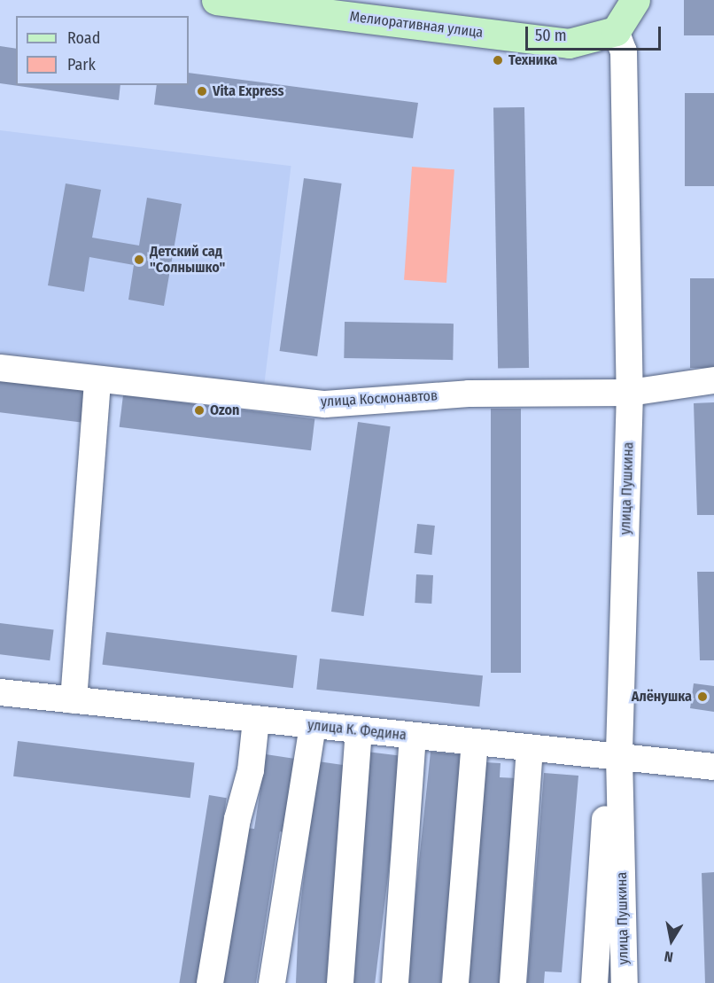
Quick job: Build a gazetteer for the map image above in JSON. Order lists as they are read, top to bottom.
{
  "streets": {
    "main road": ["Мелиоративная улица"],
    "street": ["улица Космонавтов", "улица Пушкина", "улица К. Федина"]
  },
  "crossings": [
    ["Мелиоративная улица", "улица Пушкина"],
    ["улица Космонавтов", "улица Пушкина"],
    ["улица Пушкина", "улица К. Федина"]
  ],
  "places": [
    "Техника",
    "Vita Express",
    "Детский сад \"Солнышко\"",
    "Ozon",
    "Алёнушка"
  ],
  "legend": ["Road", "Park"],
  "scale_bar": "50 m",
  "north": "bottom"
}
